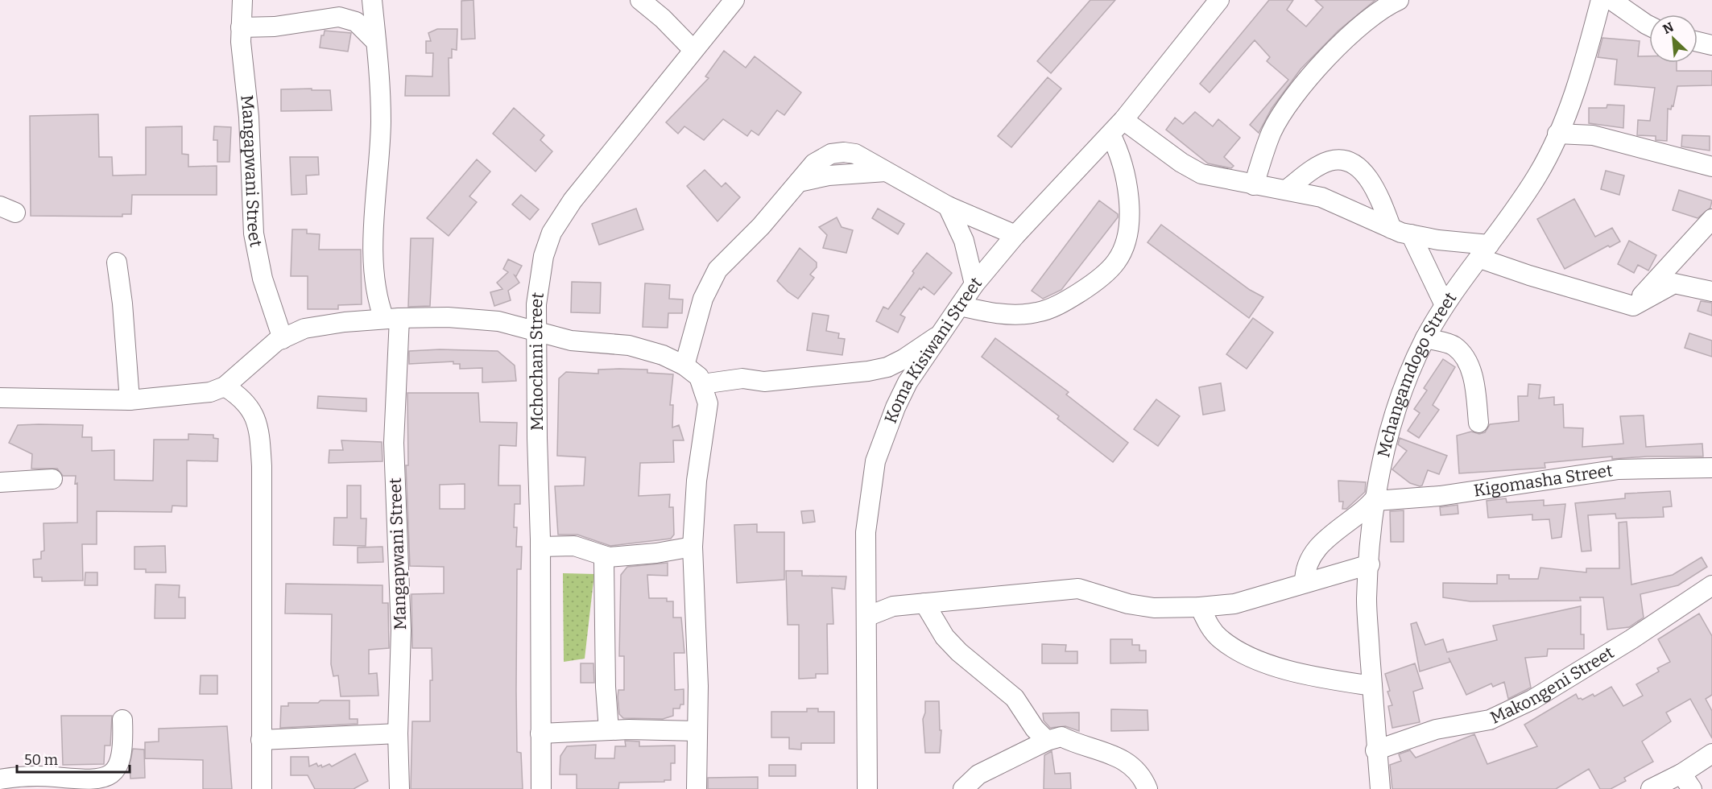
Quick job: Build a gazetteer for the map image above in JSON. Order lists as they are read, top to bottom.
{
  "streets": {
    "street": [
      "Mangapwani Street",
      "Koma Kisiwani Street",
      "Mchochani Street",
      "Mchangamdogo Street",
      "Kigomasha Street",
      "Makongeni Street"
    ]
  },
  "crossings": [
    ["Mchangamdogo Street", "Kigomasha Street"],
    ["Mchangamdogo Street", "Makongeni Street"]
  ],
  "scale_bar": "50 m",
  "north": "top left"
}
